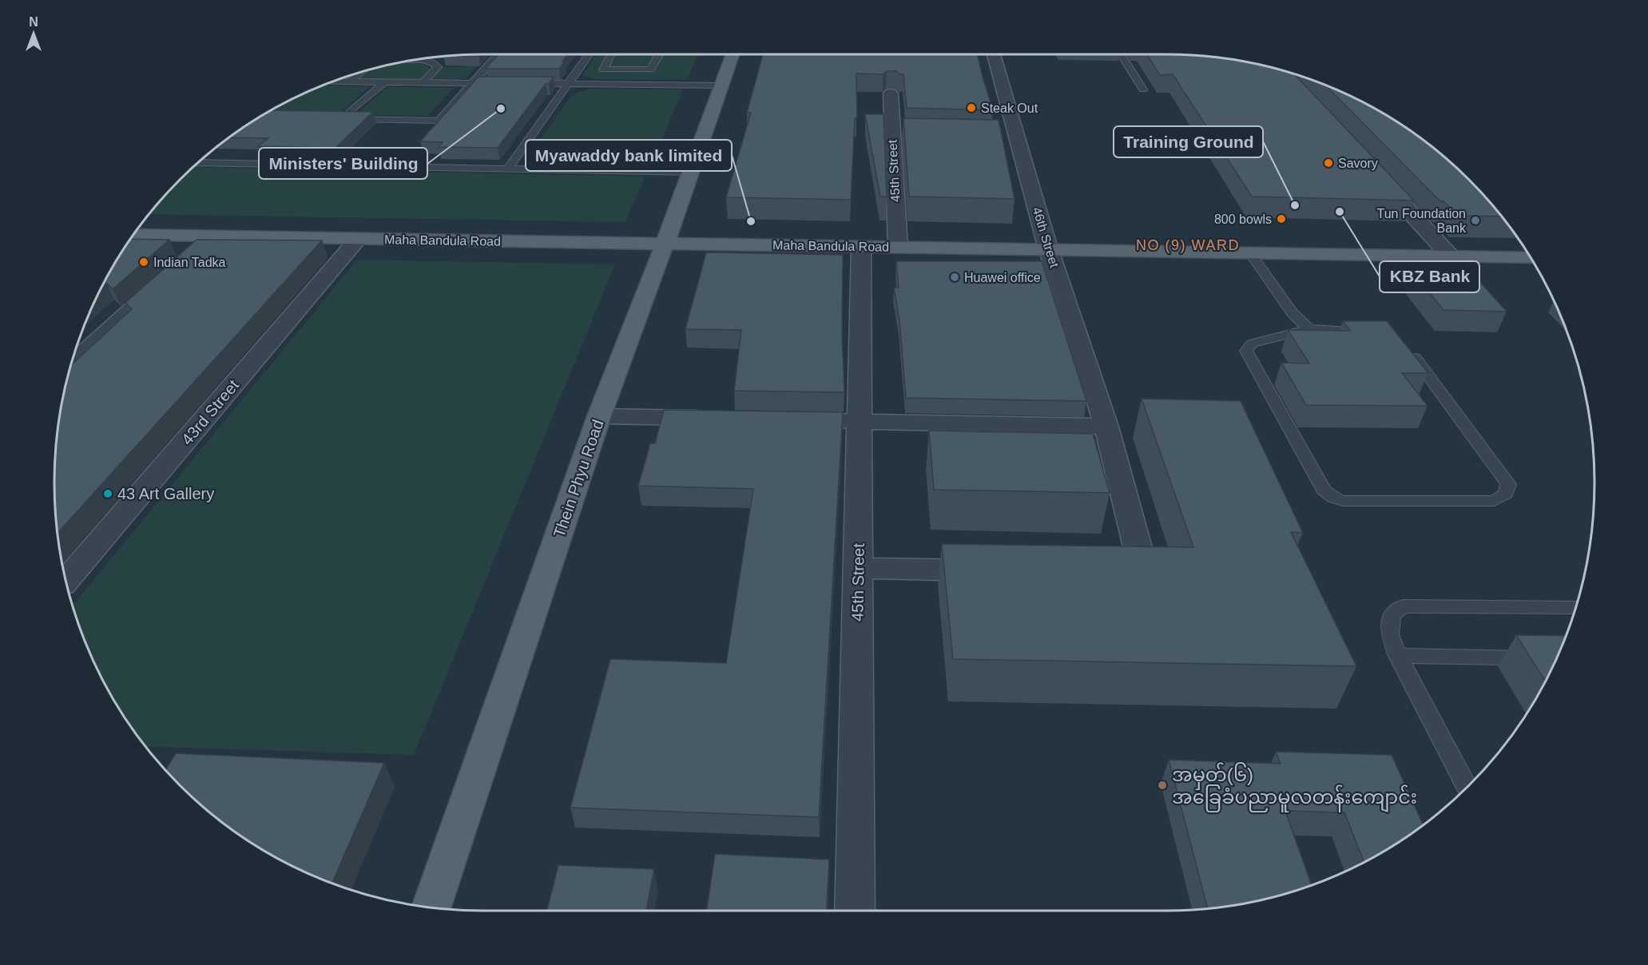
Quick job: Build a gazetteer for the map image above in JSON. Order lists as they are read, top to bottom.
{
  "streets": {
    "main road": ["Maha Bandula Road", "Thein Phyu Road"],
    "street": ["45th Street", "46th Street", "43rd Street"]
  },
  "crossings": [
    ["45th Street", "Maha Bandula Road"],
    ["46th Street", "Maha Bandula Road"],
    ["Maha Bandula Road", "43rd Street"],
    ["Maha Bandula Road", "Thein Phyu Road"]
  ],
  "districts": ["NO (9) WARD"],
  "places": [
    "Steak Out",
    "Ministers' Building",
    "Savory",
    "Training Ground",
    "KBZ Bank",
    "800 bowls",
    "Tun Foundation Bank",
    "Myawaddy bank limited",
    "Indian Tadka",
    "Huawei office",
    "43 Art Gallery",
    "အမှတ်(၆) အခြေခံပညာမူလတန်းကျောင်း"
  ],
  "north": "top"
}
